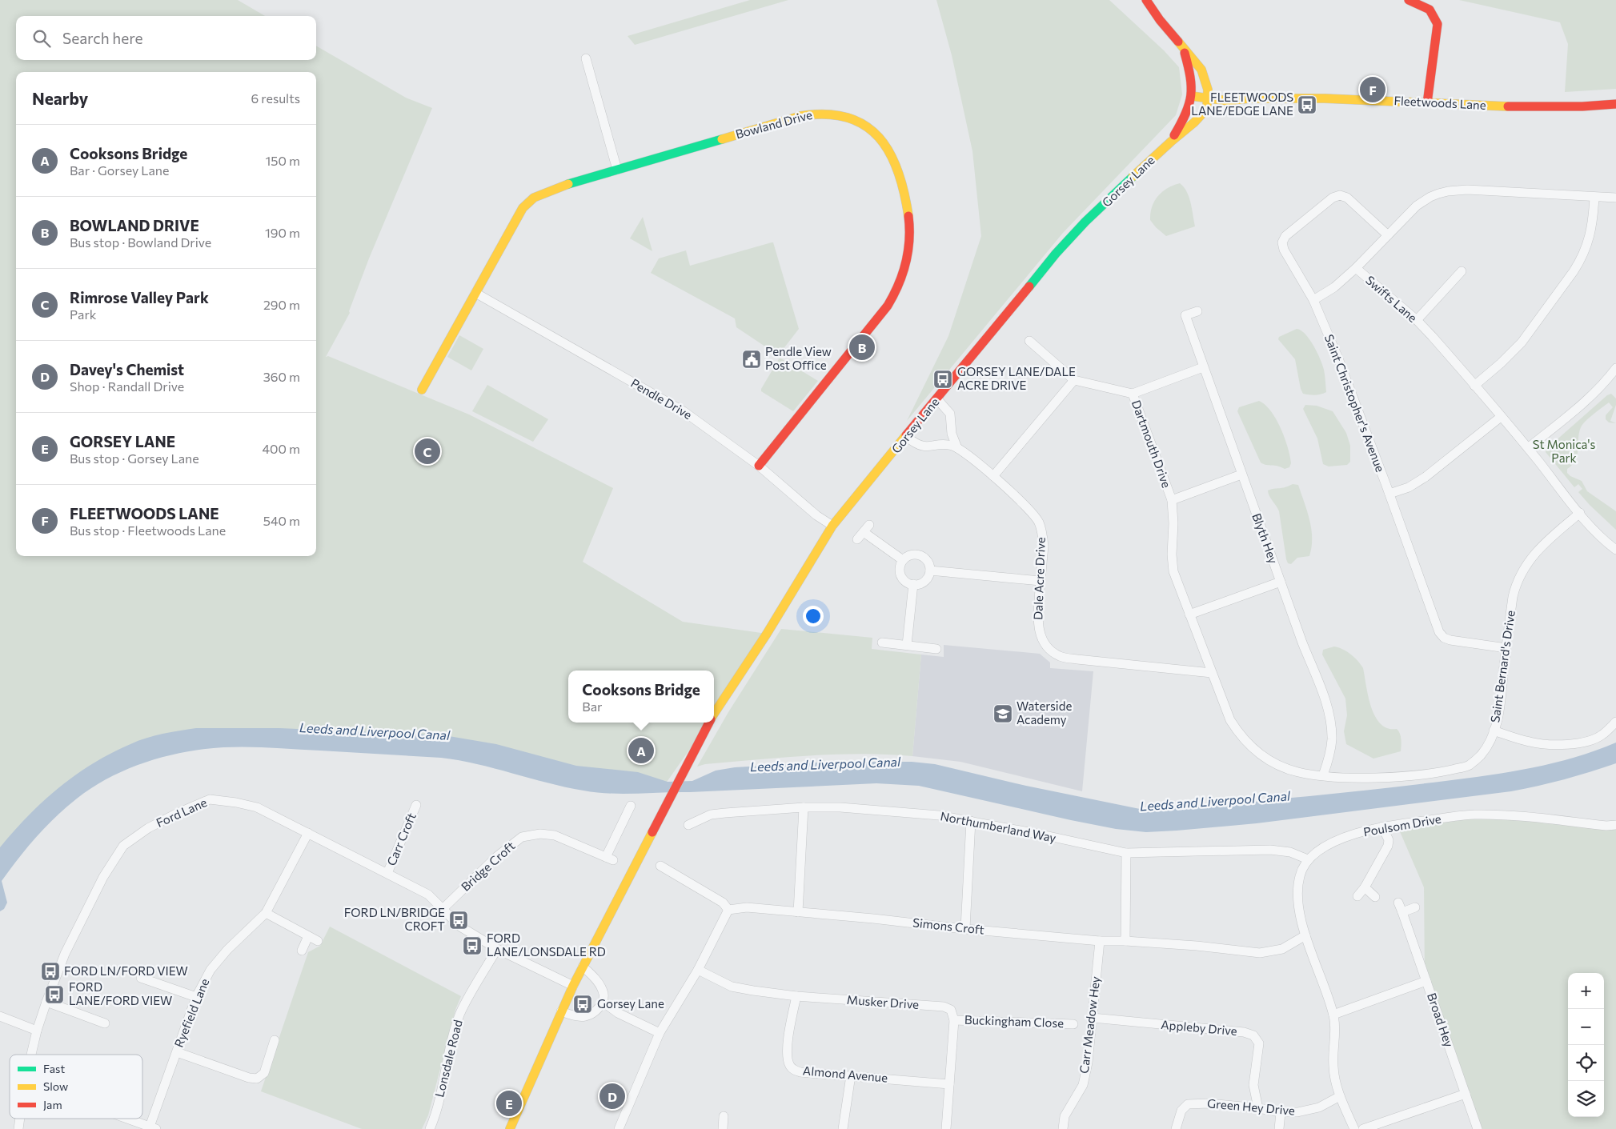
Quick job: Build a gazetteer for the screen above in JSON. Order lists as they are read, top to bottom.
{
  "streets": {
    "street": [
      "Fleetwoods Lane",
      "Bowland Drive",
      "Gorsey Lane",
      "Swifts Lane",
      "Pendle Drive",
      "Saint Christopher's Avenue",
      "Dartmouth Drive",
      "Blyth Hey",
      "Dale Acre Drive",
      "Saint Bernard's Drive",
      "Ford Lane",
      "Poulsom Drive",
      "Northumberland Way",
      "Carr Croft",
      "Bridge Croft",
      "Simons Croft",
      "Musker Drive",
      "Ryefield Lane",
      "Broad Hey",
      "Buckingham Close",
      "Carr Meadow Hey",
      "Appleby Drive",
      "Lonsdale Road",
      "Almond Avenue",
      "Green Hey Drive"
    ]
  },
  "crossings": [
    ["Fleetwoods Lane", "Gorsey Lane"],
    ["Bowland Drive", "Pendle Drive"],
    ["Gorsey Lane", "Pendle Drive"],
    ["Gorsey Lane", "Ford Lane"],
    ["Swifts Lane", "Saint Christopher's Avenue"],
    ["Swifts Lane", "Saint Bernard's Drive"],
    ["Saint Christopher's Avenue", "Saint Bernard's Drive"],
    ["Dartmouth Drive", "Dale Acre Drive"],
    ["Dartmouth Drive", "Saint Bernard's Drive"],
    ["Blyth Hey", "Saint Bernard's Drive"],
    ["Dale Acre Drive", "Saint Bernard's Drive"],
    ["Ford Lane", "Carr Croft"],
    ["Ford Lane", "Bridge Croft"],
    ["Ford Lane", "Ryefield Lane"],
    ["Ford Lane", "Lonsdale Road"],
    ["Poulsom Drive", "Northumberland Way"],
    ["Poulsom Drive", "Simons Croft"],
    ["Poulsom Drive", "Green Hey Drive"],
    ["Simons Croft", "Carr Meadow Hey"],
    ["Musker Drive", "Buckingham Close"],
    ["Musker Drive", "Almond Avenue"],
    ["Carr Meadow Hey", "Appleby Drive"],
    ["Appleby Drive", "Green Hey Drive"]
  ],
  "water": ["Leeds and Liverpool Canal"],
  "parks": ["St Monica's Park"],
  "places": {
    "bus stop": [
      "FLEETWOODS LANE/EDGE LANE",
      "GORSEY LANE/DALE ACRE DRIVE",
      "FORD LN/BRIDGE CROFT",
      "FORD LANE/LONSDALE RD",
      "FORD LN/FORD VIEW",
      "FORD LANE/FORD VIEW",
      "Gorsey Lane"
    ],
    "public building": ["Pendle View Post Office"],
    "school or university": ["Waterside Academy"]
  },
  "legend": ["Fast", "Slow", "Jam"],
  "page": {
    "search": "Search here",
    "heading": ["Nearby", "6 results"],
    "pins": [
      "F",
      "B",
      "C",
      "A",
      "D",
      "E"
    ],
    "list": [
      {
        "mark": "A",
        "name": "Cooksons Bridge",
        "note": "Bar · Gorsey Lane",
        "value": "150 m"
      },
      {
        "mark": "B",
        "name": "BOWLAND DRIVE",
        "note": "Bus stop · Bowland Drive",
        "value": "190 m"
      },
      {
        "mark": "C",
        "name": "Rimrose Valley Park",
        "note": "Park",
        "value": "290 m"
      },
      {
        "mark": "D",
        "name": "Davey's Chemist",
        "note": "Shop · Randall Drive",
        "value": "360 m"
      },
      {
        "mark": "E",
        "name": "GORSEY LANE",
        "note": "Bus stop · Gorsey Lane",
        "value": "400 m"
      },
      {
        "mark": "F",
        "name": "FLEETWOODS LANE",
        "note": "Bus stop · Fleetwoods Lane",
        "value": "540 m"
      }
    ],
    "popup": ["Cooksons Bridge", "Bar"],
    "map_buttons": ["+", "−"]
  }
}
